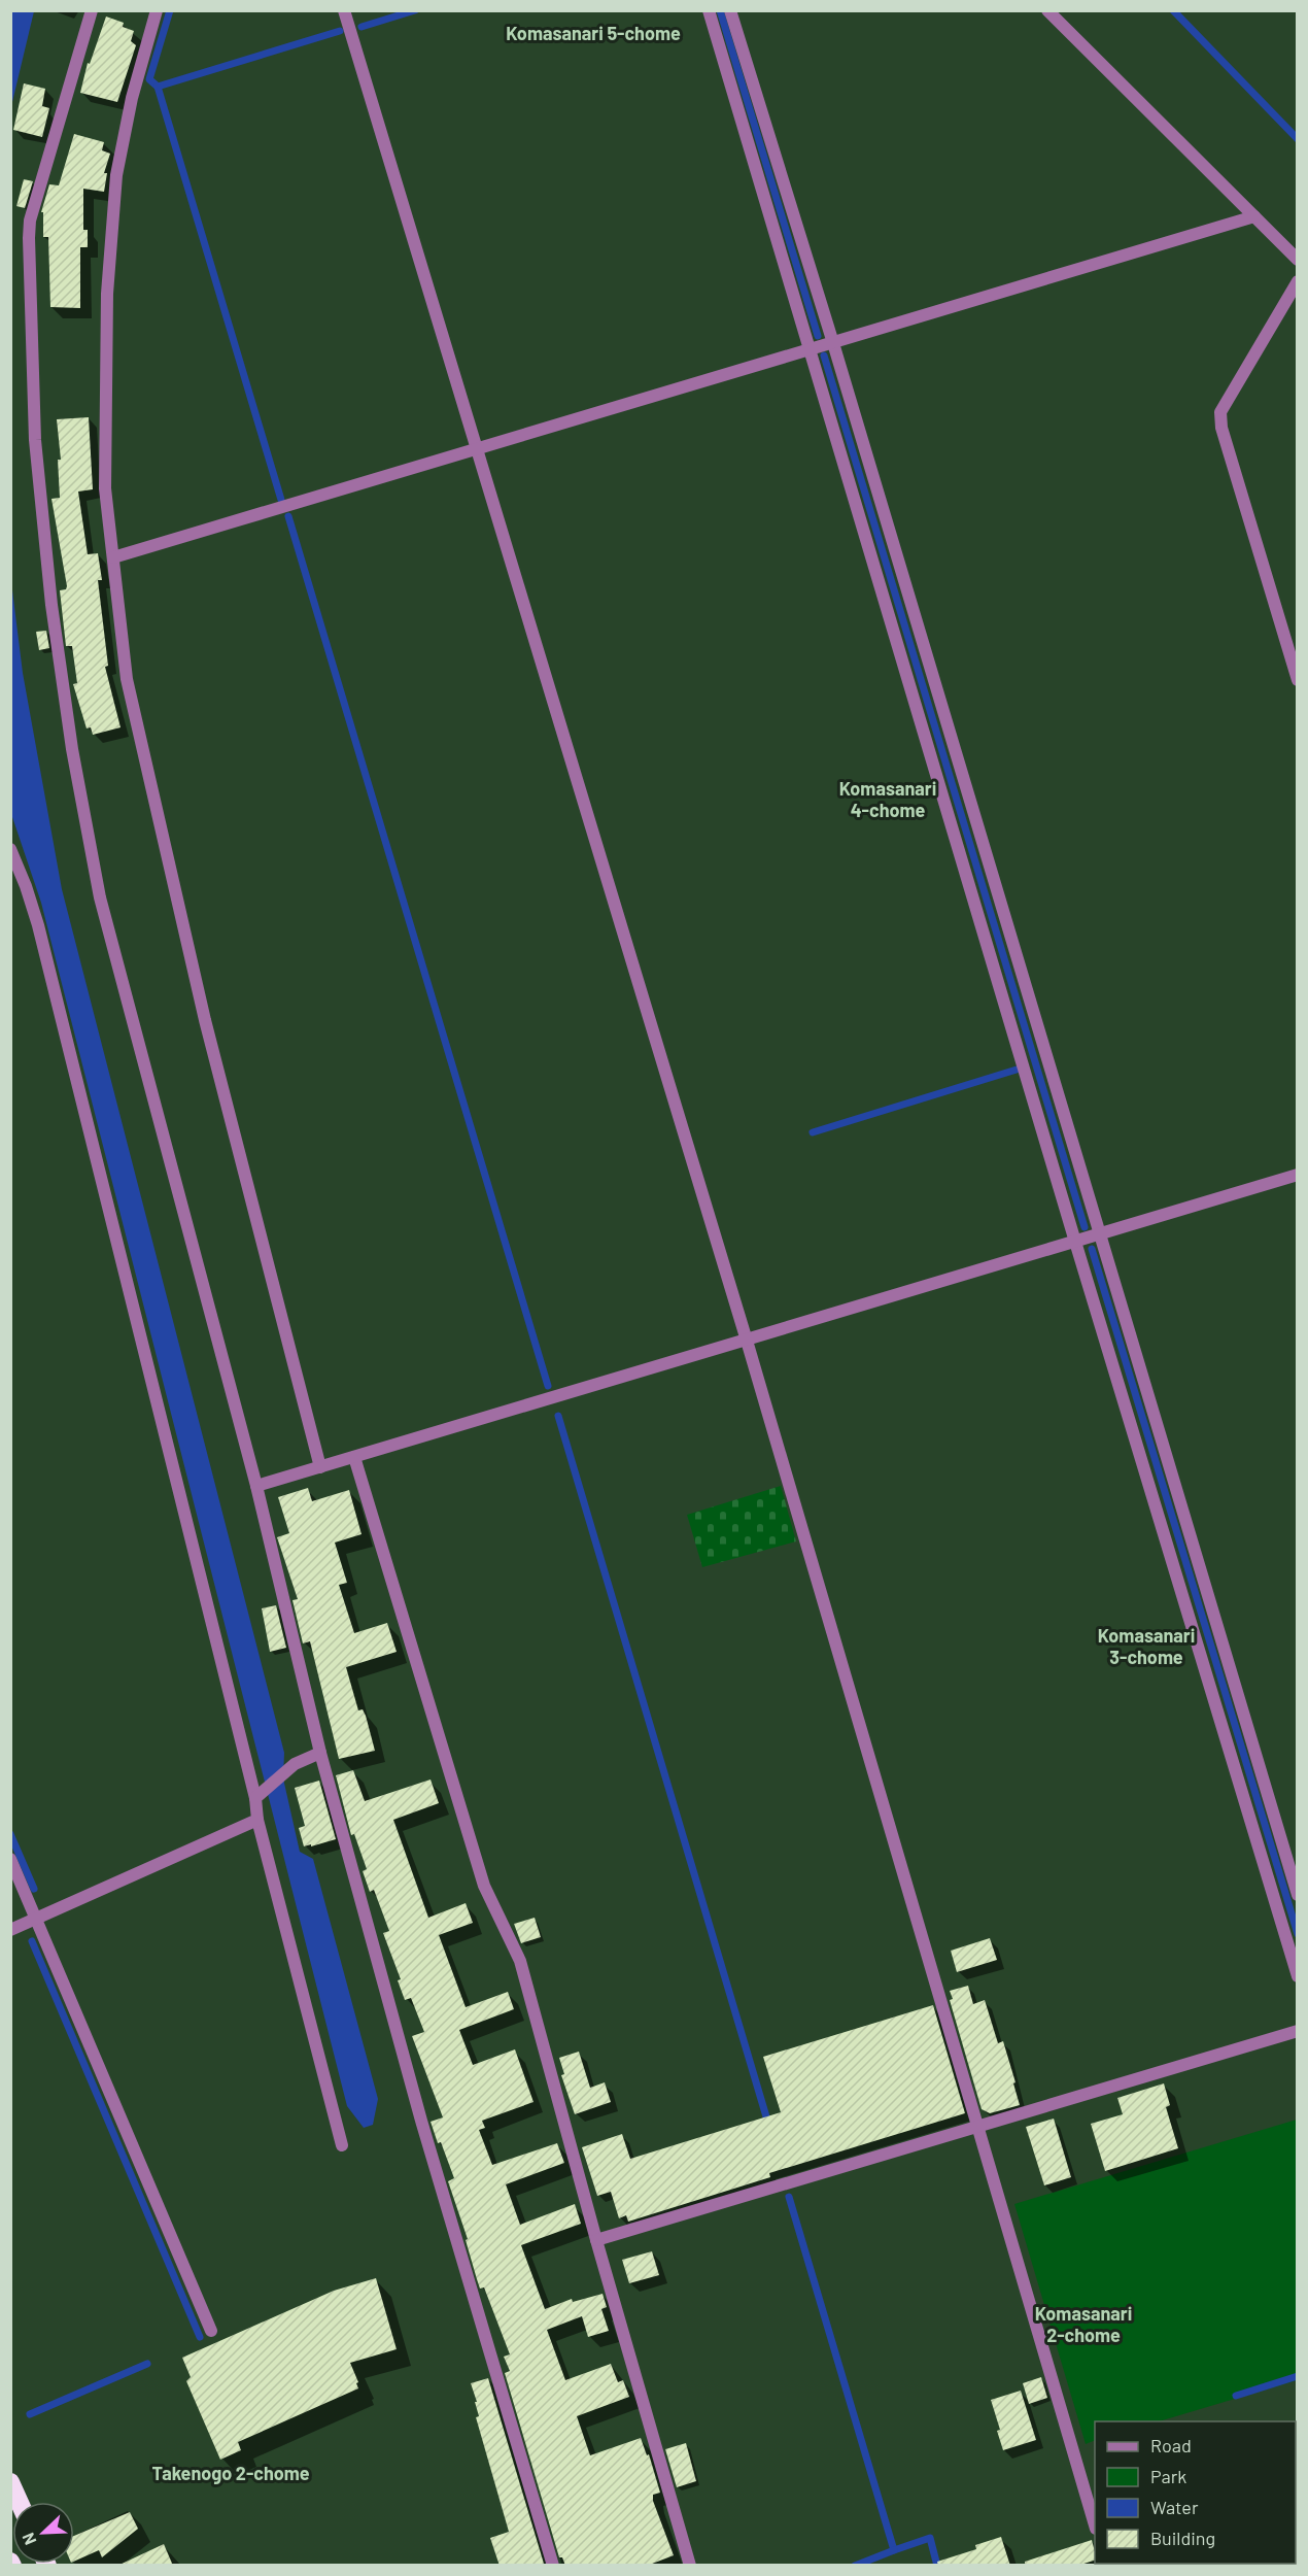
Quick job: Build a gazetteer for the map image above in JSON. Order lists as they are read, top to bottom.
{
  "districts": [
    "Komasanari 5-chome",
    "Komasanari 4-chome",
    "Komasanari 3-chome",
    "Komasanari 2-chome",
    "Takenogo 2-chome"
  ],
  "legend": [
    "Road",
    "Park",
    "Water",
    "Building"
  ],
  "north": "bottom left"
}
